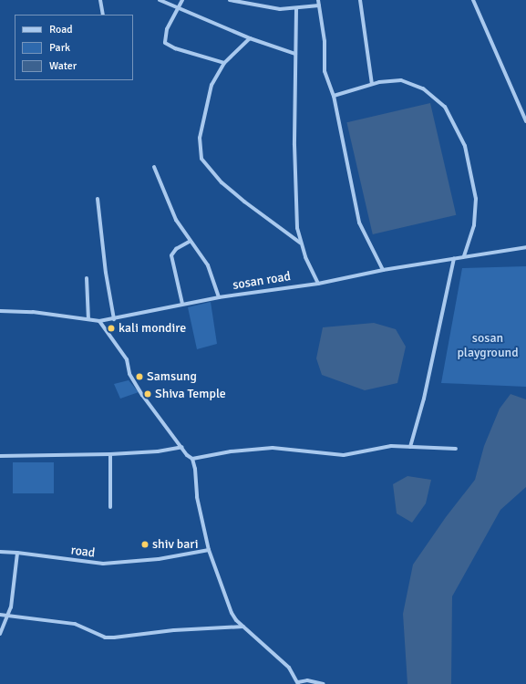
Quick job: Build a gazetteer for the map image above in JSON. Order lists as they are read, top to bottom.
{
  "streets": {
    "street": ["sosan road", "road"]
  },
  "parks": ["sosan playground"],
  "places": [
    "kali mondire",
    "Samsung",
    "Shiva Temple",
    "shiv bari"
  ],
  "legend": ["Road", "Park", "Water"]
}
